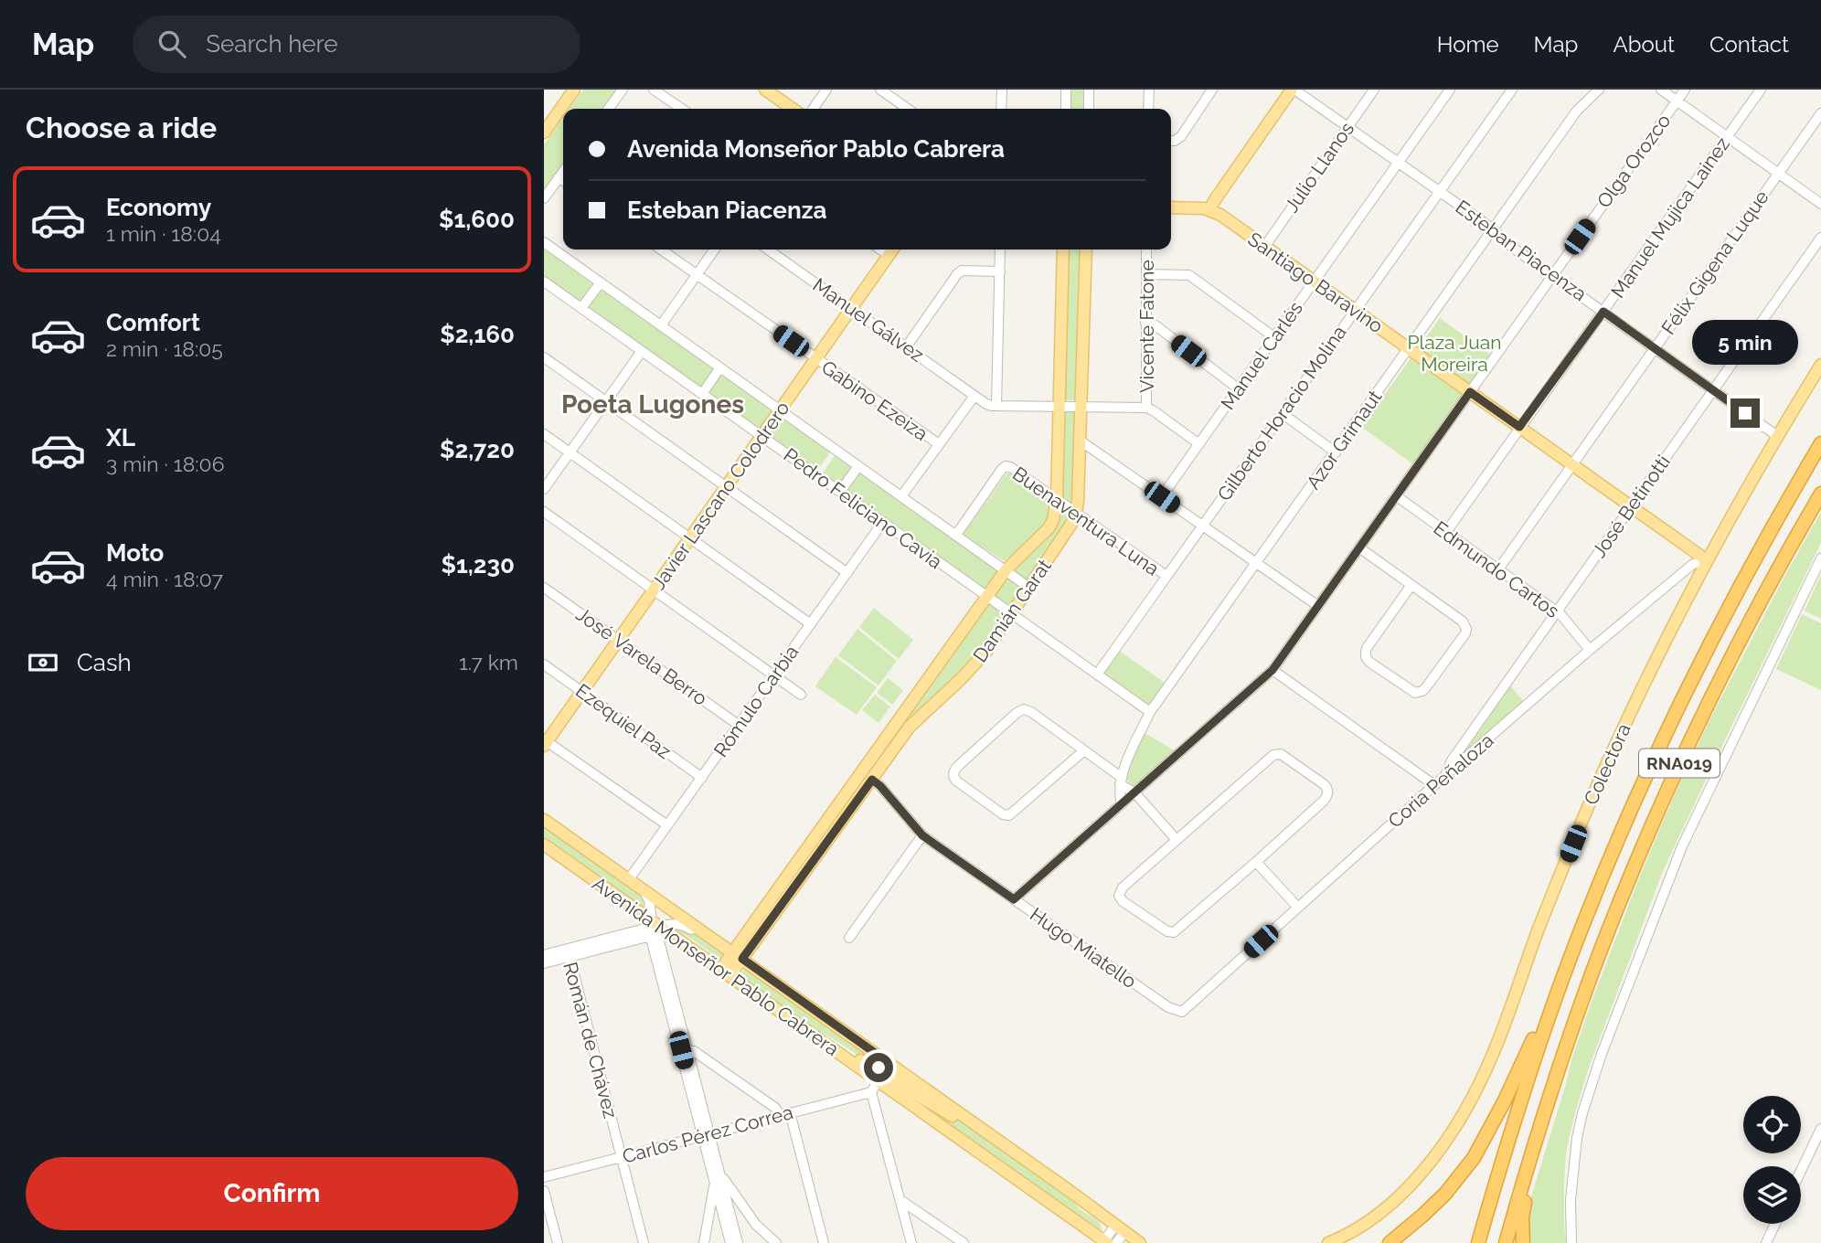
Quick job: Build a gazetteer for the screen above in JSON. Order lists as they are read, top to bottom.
{
  "streets": {
    "highway": ["RNA019"],
    "main road": [
      "Santiago Baravino",
      "Javier Lascano Colodrero",
      "Damián Garat",
      "Colectora",
      "Avenida Monseñor Pablo Cabrera"
    ],
    "street": [
      "Olga Orozco",
      "Julio Llanos",
      "Manuel Mujica Lainez",
      "Esteban Piacenza",
      "Félix Gigena Luque",
      "Manuel Gálvez",
      "Vicente Fatone",
      "Manuel Carlés",
      "Gabino Ezeiza",
      "Gilberto Horacio Molina",
      "Azor Grimaut",
      "José Betinotti",
      "Pedro Feliciano Cavia",
      "Buenaventura Luna",
      "Edmundo Cartos",
      "José Varela Berro",
      "Rómulo Carbia",
      "Ezequiel Paz",
      "Coria Peñaloza",
      "Hugo Miatello",
      "Román de Chávez",
      "Carlos Pérez Correa"
    ]
  },
  "crossings": [
    ["Olga Orozco", "Esteban Piacenza"],
    ["Olga Orozco", "Santiago Baravino"],
    ["Olga Orozco", "Azor Grimaut"],
    ["Olga Orozco", "Edmundo Cartos"],
    ["Olga Orozco", "Hugo Miatello"],
    ["Julio Llanos", "Esteban Piacenza"],
    ["Julio Llanos", "Santiago Baravino"],
    ["Manuel Mujica Lainez", "Esteban Piacenza"],
    ["Manuel Mujica Lainez", "Santiago Baravino"],
    ["Manuel Mujica Lainez", "Edmundo Cartos"],
    ["Esteban Piacenza", "Félix Gigena Luque"],
    ["Esteban Piacenza", "Manuel Carlés"],
    ["Esteban Piacenza", "Gilberto Horacio Molina"],
    ["Esteban Piacenza", "Azor Grimaut"],
    ["Esteban Piacenza", "José Betinotti"],
    ["Esteban Piacenza", "Colectora"],
    ["Félix Gigena Luque", "Santiago Baravino"],
    ["Félix Gigena Luque", "Edmundo Cartos"],
    ["Santiago Baravino", "Manuel Carlés"],
    ["Santiago Baravino", "Gilberto Horacio Molina"],
    ["Santiago Baravino", "Azor Grimaut"],
    ["Santiago Baravino", "José Betinotti"],
    ["Santiago Baravino", "Colectora"],
    ["Santiago Baravino", "Coria Peñaloza"],
    ["Manuel Gálvez", "Javier Lascano Colodrero"],
    ["Gabino Ezeiza", "Javier Lascano Colodrero"],
    ["Gilberto Horacio Molina", "Pedro Feliciano Cavia"],
    ["Gilberto Horacio Molina", "Buenaventura Luna"],
    ["Azor Grimaut", "Pedro Feliciano Cavia"],
    ["Javier Lascano Colodrero", "Pedro Feliciano Cavia"],
    ["Javier Lascano Colodrero", "José Varela Berro"],
    ["Javier Lascano Colodrero", "Ezequiel Paz"],
    ["José Betinotti", "Edmundo Cartos"],
    ["José Betinotti", "Coria Peñaloza"],
    ["Pedro Feliciano Cavia", "Buenaventura Luna"],
    ["Pedro Feliciano Cavia", "Damián Garat"],
    ["Pedro Feliciano Cavia", "Rómulo Carbia"],
    ["Buenaventura Luna", "Damián Garat"],
    ["Edmundo Cartos", "Coria Peñaloza"],
    ["Damián Garat", "Hugo Miatello"],
    ["Damián Garat", "Avenida Monseñor Pablo Cabrera"],
    ["José Varela Berro", "Rómulo Carbia"],
    ["Rómulo Carbia", "Ezequiel Paz"],
    ["Rómulo Carbia", "Avenida Monseñor Pablo Cabrera"],
    ["Colectora", "Coria Peñaloza"],
    ["Coria Peñaloza", "Hugo Miatello"],
    ["Román de Chávez", "Carlos Pérez Correa"]
  ],
  "districts": ["Poeta Lugones"],
  "parks": ["Plaza Juan Moreira"],
  "page": {
    "header": "Map",
    "search": "Search here",
    "nav": [
      "Home",
      "Map",
      "About",
      "Contact"
    ],
    "heading": "Choose a ride",
    "banner": ["Avenida Monseñor Pablo Cabrera", "Esteban Piacenza"],
    "list": [
      {
        "name": "Economy",
        "note": "1 min · 18:04",
        "value": "$1,600"
      },
      {
        "name": "Comfort",
        "note": "2 min · 18:05",
        "value": "$2,160"
      },
      {
        "name": "XL",
        "note": "3 min · 18:06",
        "value": "$2,720"
      },
      {
        "name": "Moto",
        "note": "4 min · 18:07",
        "value": "$1,230"
      }
    ],
    "bubble": "5 min",
    "pay": ["Cash", "1.7 km"],
    "buttons": "Confirm"
  }
}
